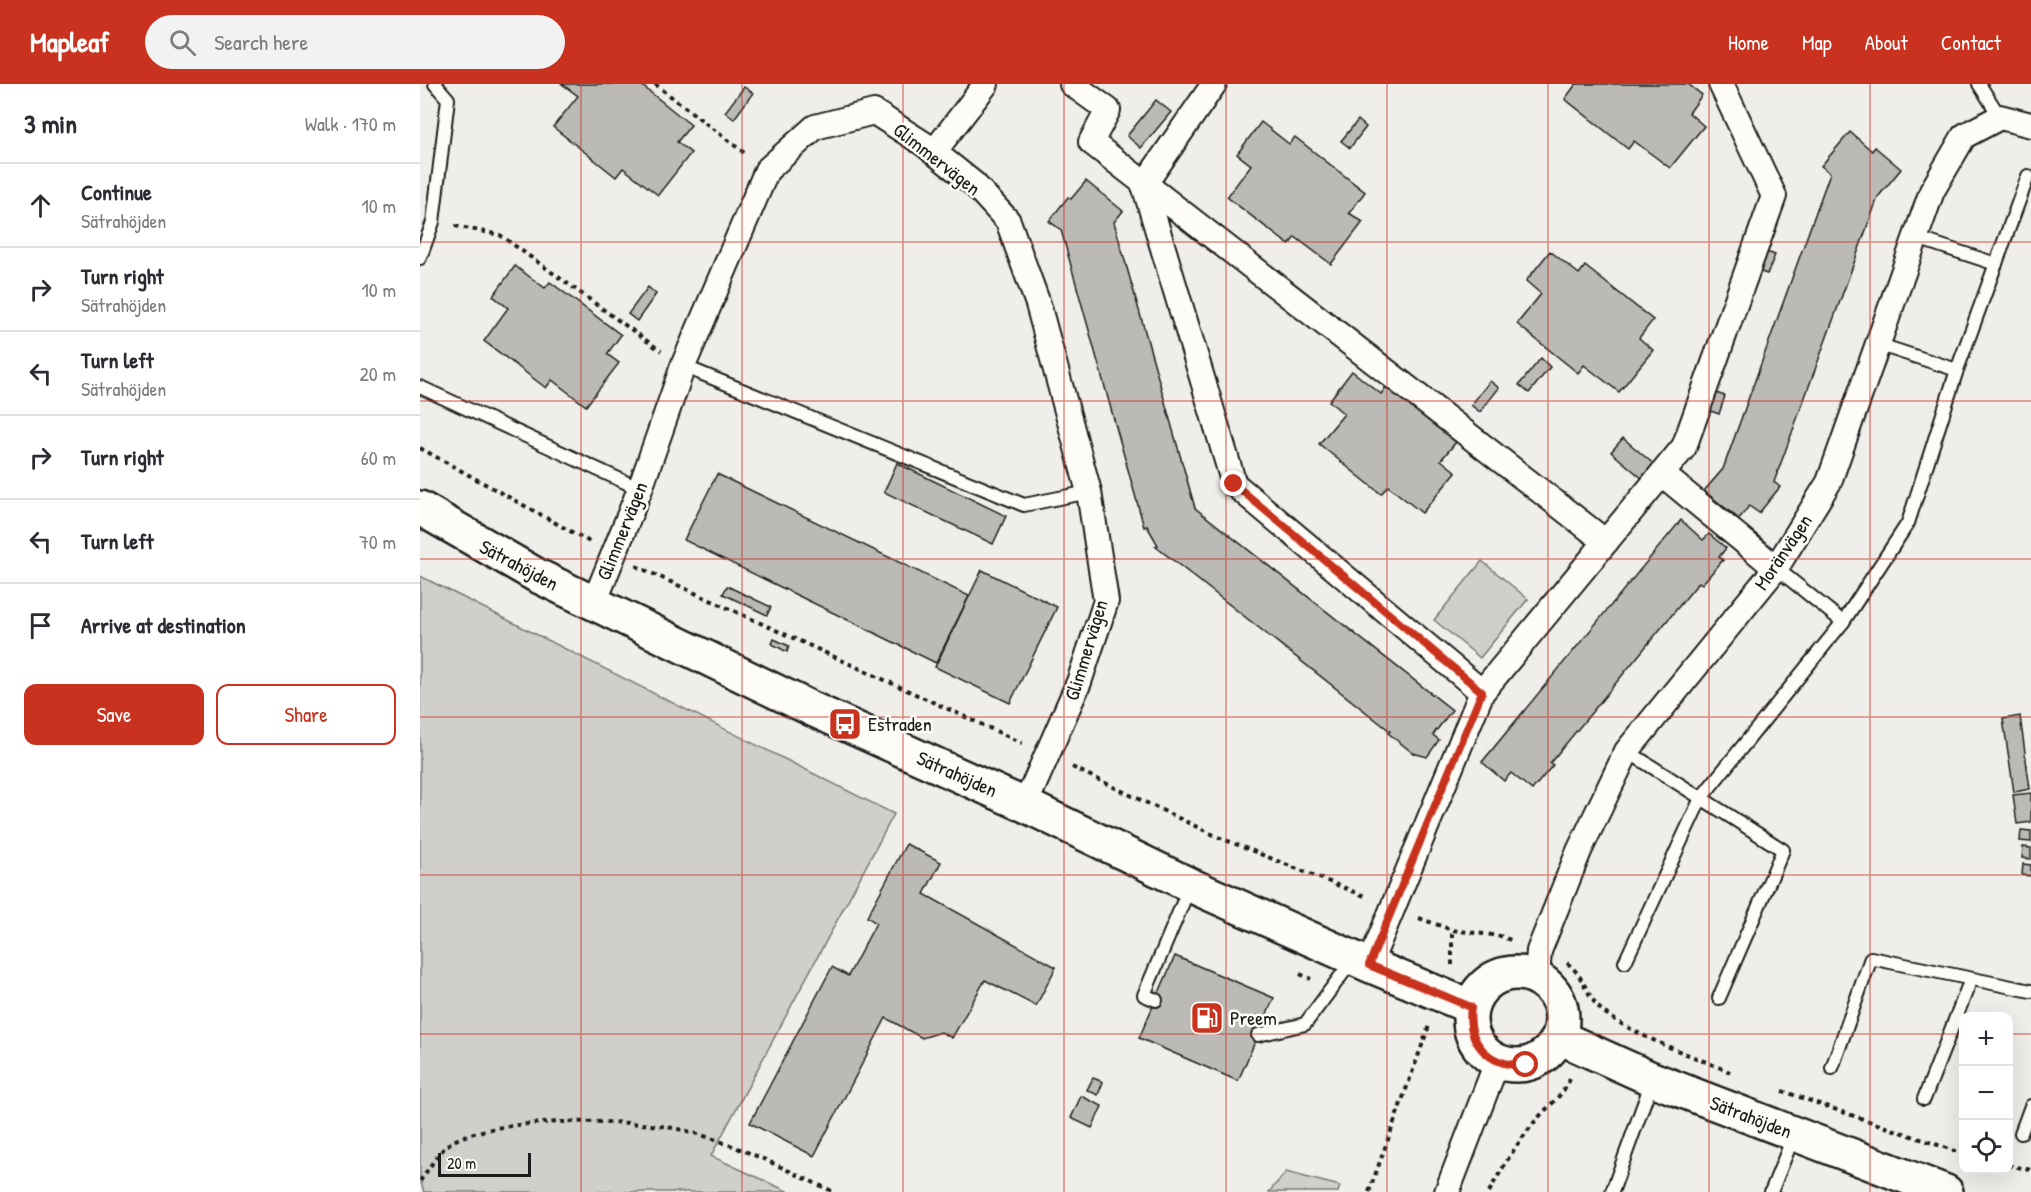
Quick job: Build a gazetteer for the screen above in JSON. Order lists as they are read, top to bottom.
{
  "streets": {
    "street": ["Glimmervägen", "Moränvägen", "Sätrahöjden"]
  },
  "crossings": [
    ["Glimmervägen", "Sätrahöjden"],
    ["Moränvägen", "Sätrahöjden"]
  ],
  "places": {
    "bus stop": ["Estraden"],
    "fuel station": ["Preem"]
  },
  "scale_bar": "20 m",
  "page": {
    "header": "Mapleaf",
    "search": "Search here",
    "nav": [
      "Home",
      "Map",
      "About",
      "Contact"
    ],
    "heading": ["3 min", "Walk · 170 m"],
    "list": [
      ["Continue", "Sätrahöjden", "10 m"],
      ["Turn right", "Sätrahöjden", "10 m"],
      ["Turn left", "Sätrahöjden", "20 m"],
      ["Turn right", "60 m"],
      ["Turn left", "70 m"],
      "Arrive at destination"
    ],
    "buttons": ["Save", "Share"],
    "map_buttons": ["+", "−"],
    "scale": "20 m"
  }
}
